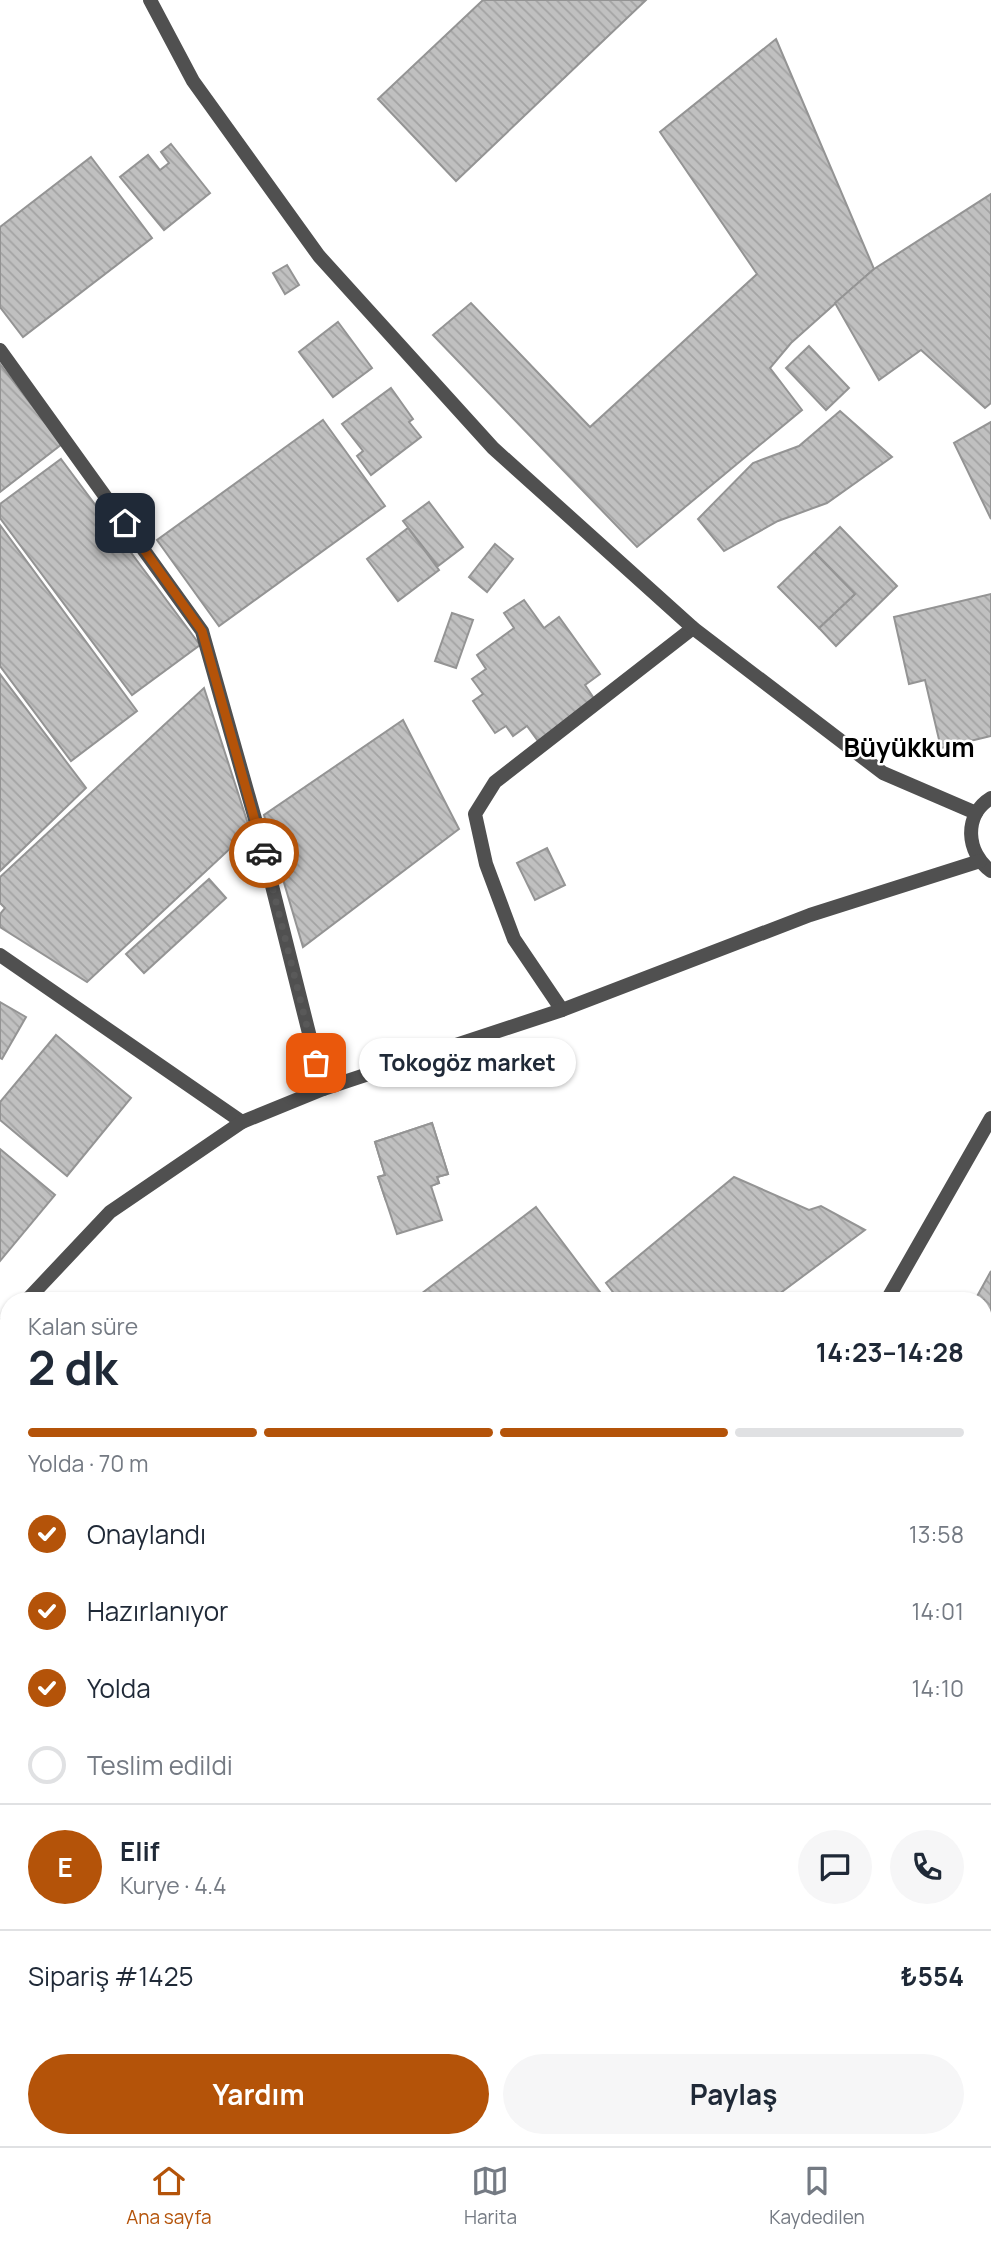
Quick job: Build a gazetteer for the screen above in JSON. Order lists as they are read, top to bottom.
{
  "districts": ["Büyükkum"],
  "places": ["Tokogöz market"],
  "page": {
    "bubble": "Tokogöz market",
    "heading": ["2 dk", "Kalan süre", "14:23–14:28"],
    "panel": [
      "Elif",
      "Kurye · 4.4",
      "Sipariş #1425",
      "₺554"
    ],
    "bar": "Yolda · 70 m",
    "list": [
      ["Onaylandı", "13:58"],
      ["Hazırlanıyor", "14:01"],
      ["Yolda", "14:10"],
      "Teslim edildi"
    ],
    "round": "E",
    "buttons": ["Yardım", "Paylaş"],
    "tabs": ["Ana sayfa", "Harita", "Kaydedilen"]
  }
}
